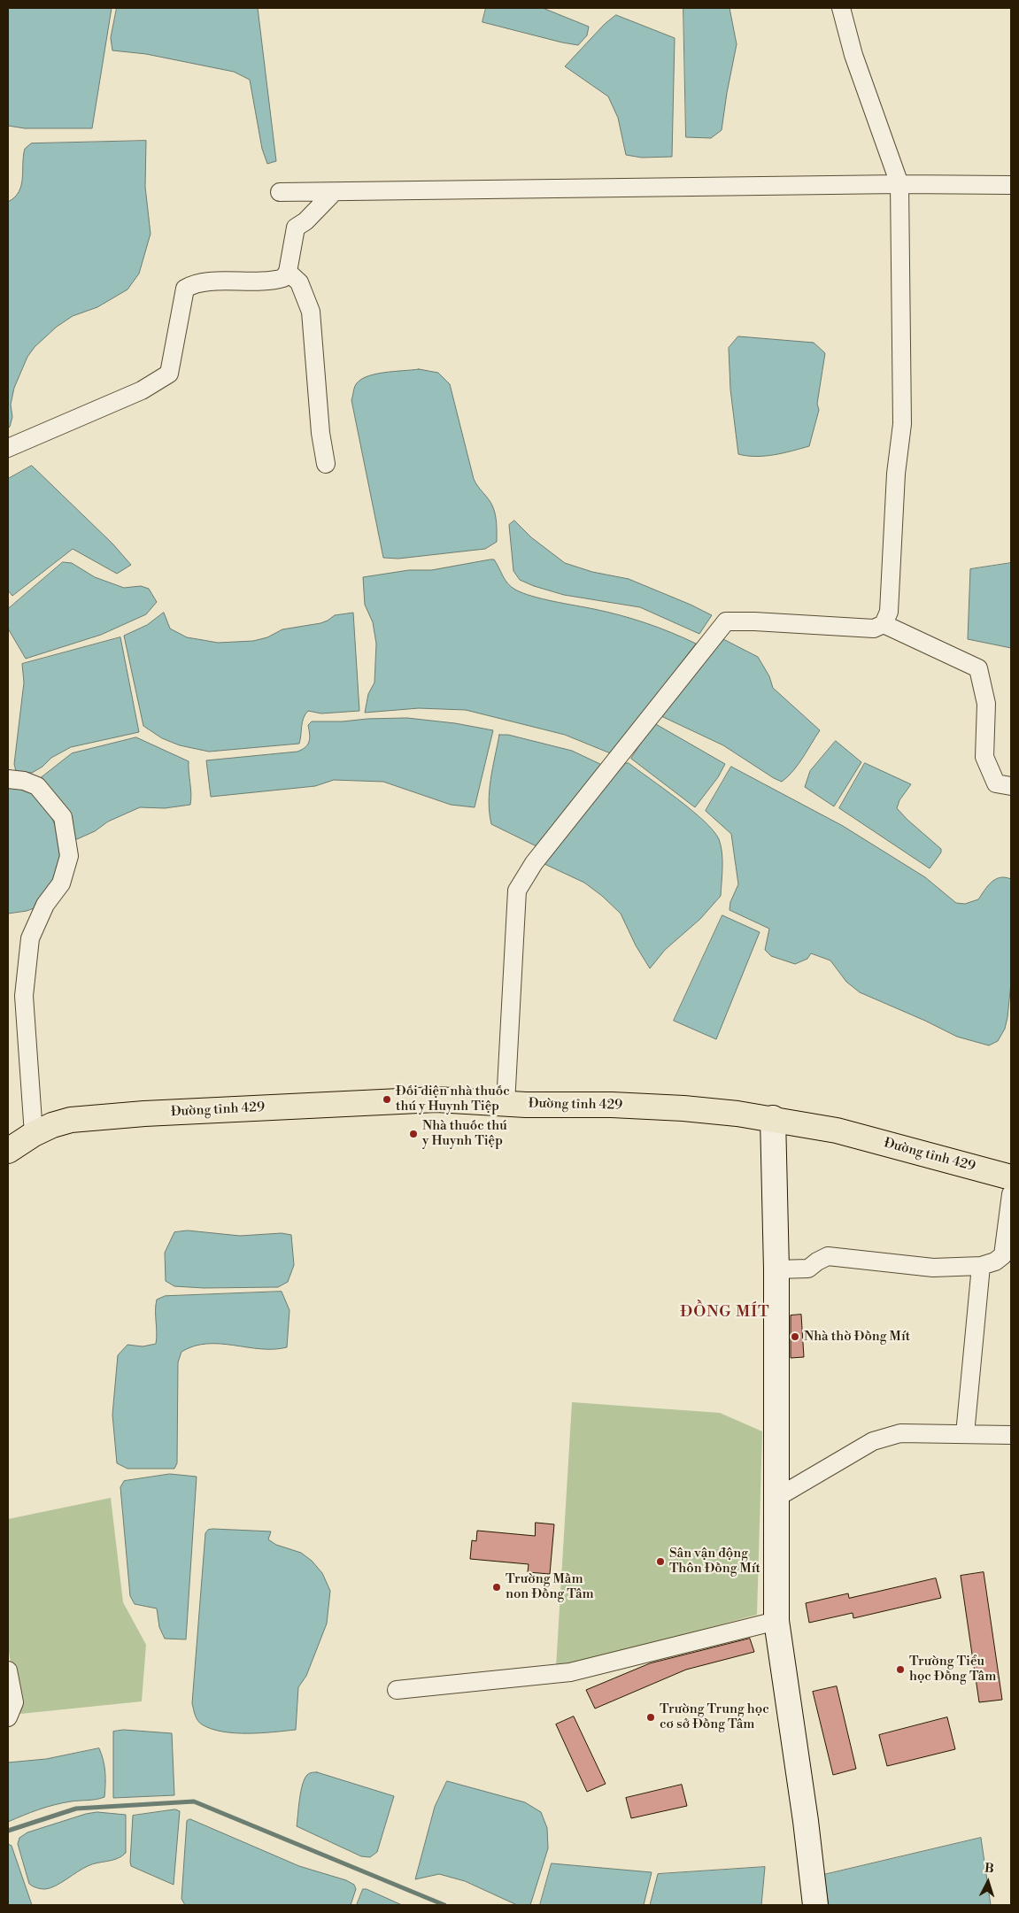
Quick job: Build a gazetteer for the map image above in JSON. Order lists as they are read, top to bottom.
{
  "streets": {
    "main road": ["Đường tỉnh 429"]
  },
  "districts": ["ĐỒNG MÍT"],
  "places": [
    "Đối diện nhà thuốc thú y Huynh Tiệp",
    "Nhà thuốc thú y Huynh Tiệp",
    "Nhà thờ Đồng Mít",
    "Sân vận động Thôn Đồng Mít",
    "Trường Mầm non Đồng Tâm",
    "Trường Tiểu học Đồng Tâm",
    "Trường Trung học cơ sở Đồng Tâm"
  ],
  "north": "top"
}
